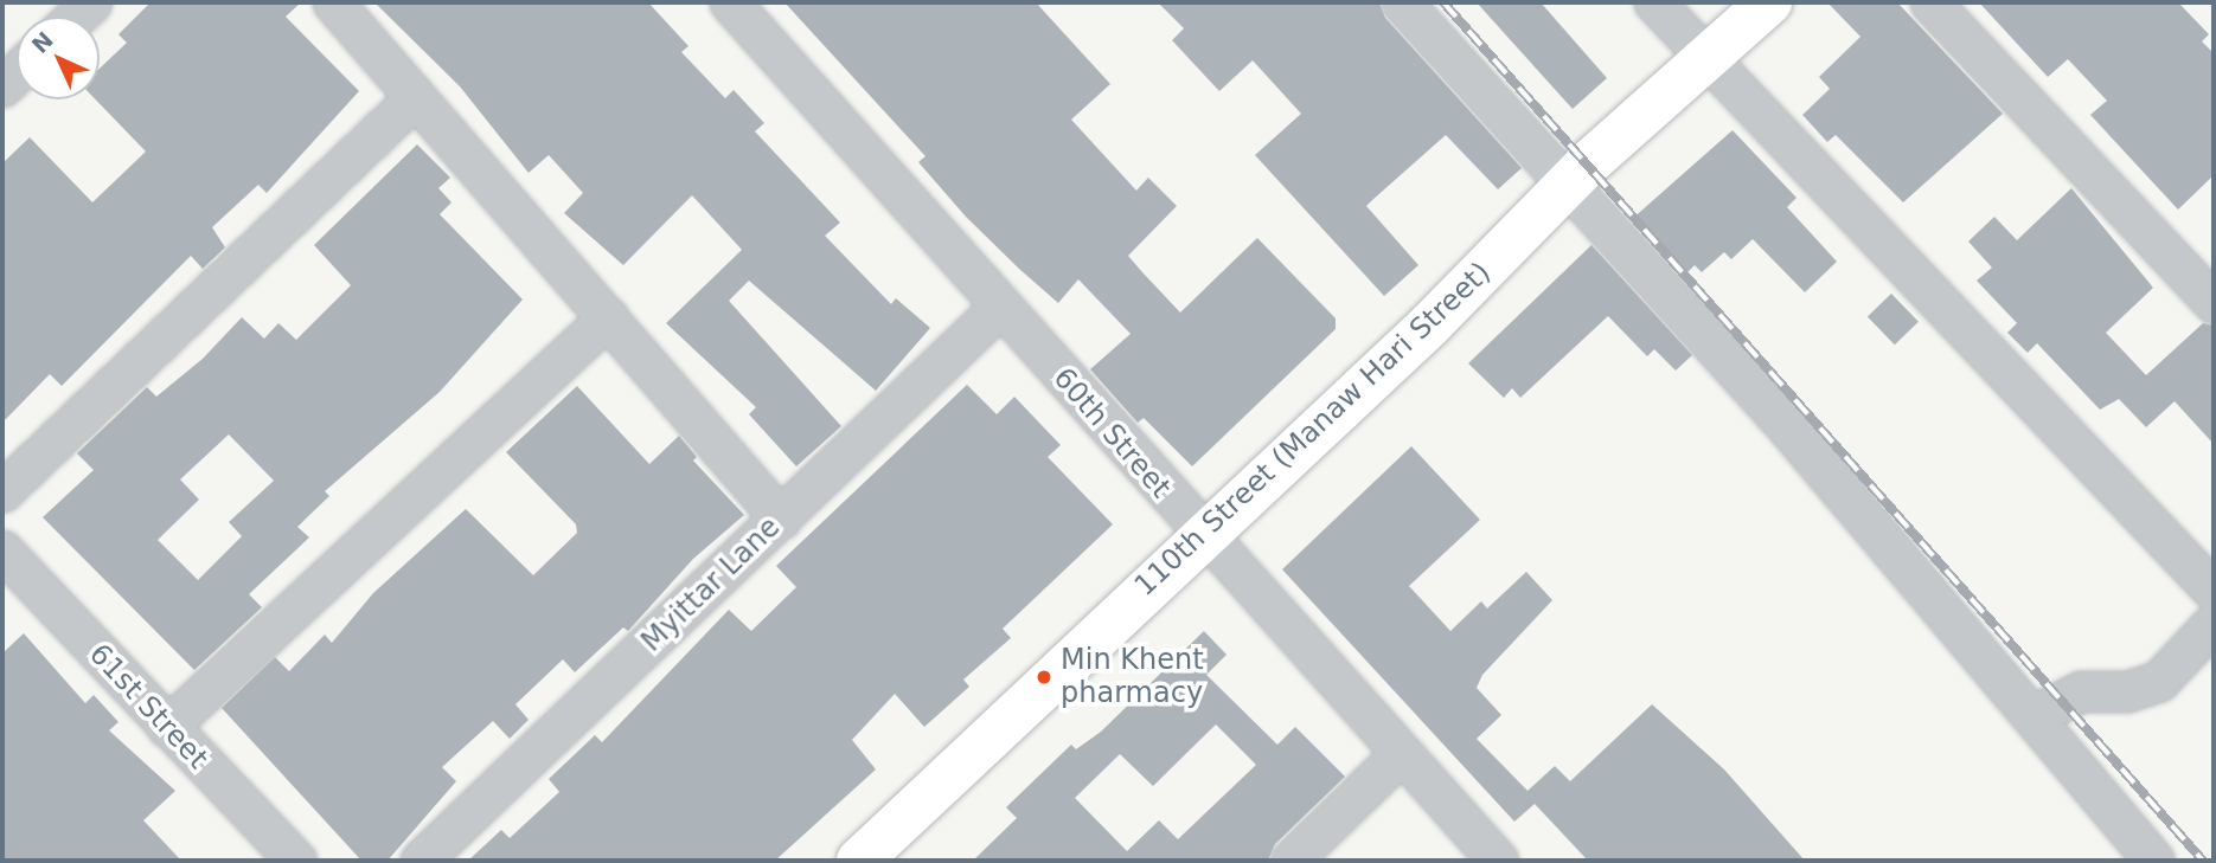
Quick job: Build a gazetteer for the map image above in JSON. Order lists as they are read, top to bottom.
{
  "streets": {
    "main road": ["110th Street (Manaw Hari Street)"],
    "street": ["60th Street", "Myittar Lane", "61st Street"]
  },
  "crossings": [
    ["110th Street (Manaw Hari Street)", "60th Street"],
    ["60th Street", "Myittar Lane"]
  ],
  "places": ["Min Khent pharmacy"],
  "north": "top left"
}
